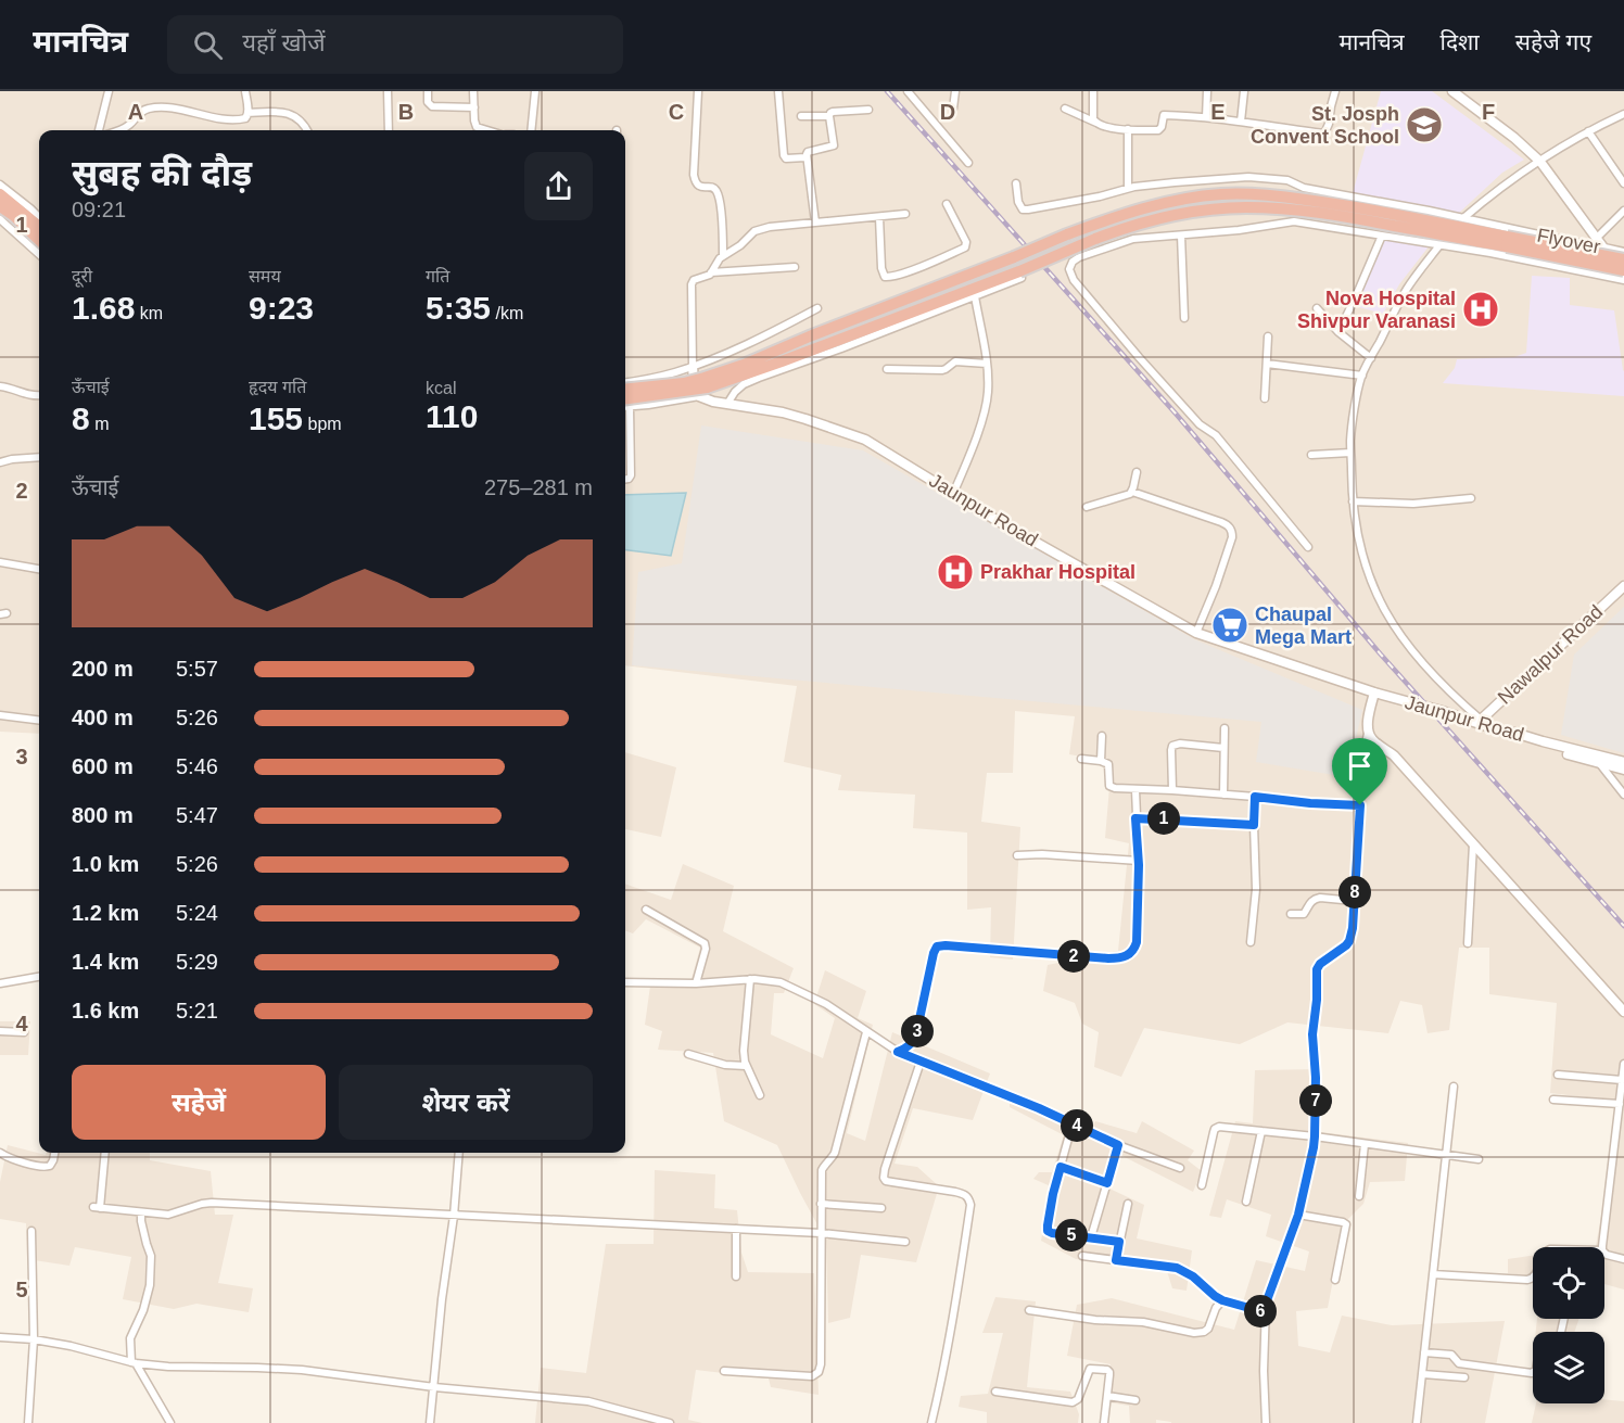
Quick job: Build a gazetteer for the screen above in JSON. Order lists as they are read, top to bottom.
{
  "streets": {
    "highway": ["Flyover"],
    "street": ["Jaunpur Road", "Nawalpur Road"]
  },
  "crossings": [
    ["Jaunpur Road", "Nawalpur Road"]
  ],
  "places": {
    "school or university": ["St. Josph Convent School"],
    "hospital": ["Nova Hospital Shivpur Varanasi", "Prakhar Hospital"],
    "supermarket": ["Chaupal Mega Mart"]
  },
  "page": {
    "header": "मानचित्र",
    "search": "यहाँ खोजें",
    "nav": ["मानचित्र", "दिशा", "सहेजे गए"],
    "heading": ["सुबह की दौड़", "09:21"],
    "stats": [
      ["दूरी", "1.68 km"],
      ["समय", "9:23"],
      ["गति", "5:35 /km"],
      ["ऊँचाई", "8 m"],
      ["हृदय गति", "155 bpm"],
      ["kcal", "110"]
    ],
    "chart": ["ऊँचाई", "275–281 m"],
    "list": [
      {
        "name": "200 m",
        "note": "5:57"
      },
      {
        "name": "400 m",
        "note": "5:26"
      },
      {
        "name": "600 m",
        "note": "5:46"
      },
      {
        "name": "800 m",
        "note": "5:47"
      },
      {
        "name": "1.0 km",
        "note": "5:26"
      },
      {
        "name": "1.2 km",
        "note": "5:24"
      },
      {
        "name": "1.4 km",
        "note": "5:29"
      },
      {
        "name": "1.6 km",
        "note": "5:21"
      }
    ],
    "pins": [
      "1",
      "8",
      "2",
      "3",
      "7",
      "4",
      "5",
      "6"
    ],
    "buttons": ["सहेजें", "शेयर करें"]
  },
  "grid": {
    "columns": [
      "A",
      "B",
      "C",
      "D",
      "E",
      "F"
    ],
    "rows": [
      "1",
      "2",
      "3",
      "4",
      "5"
    ]
  }
}
